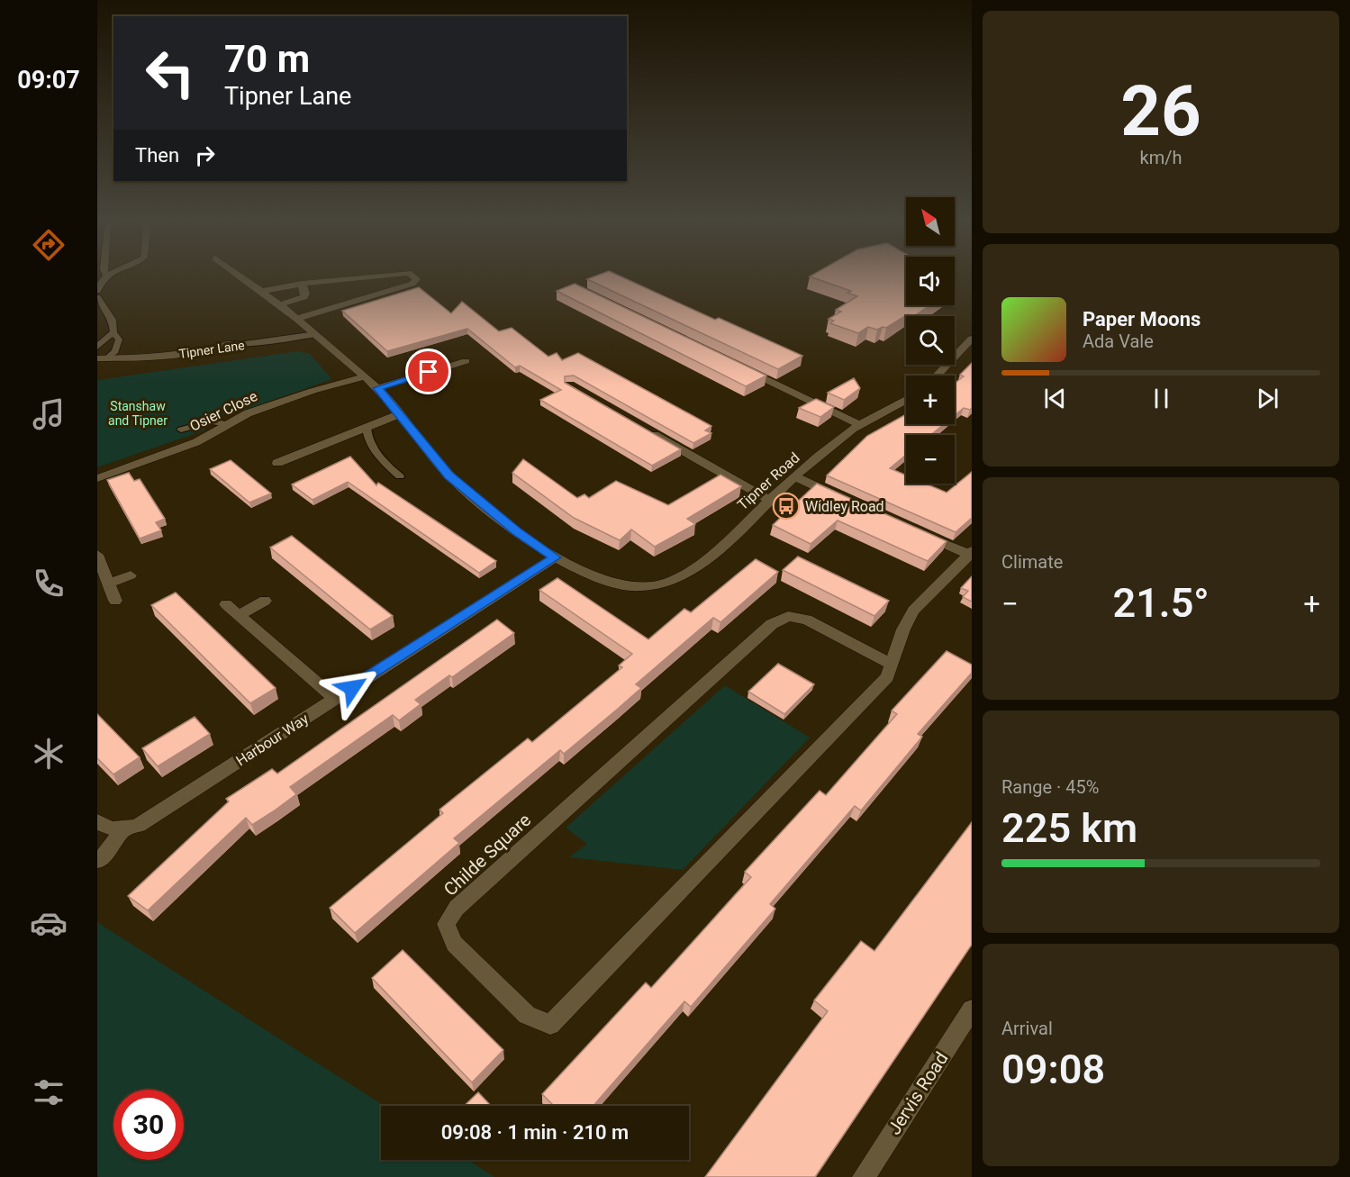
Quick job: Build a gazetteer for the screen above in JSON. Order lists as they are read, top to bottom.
{
  "streets": {
    "street": [
      "Tipner Lane",
      "Osier Close",
      "Tipner Road",
      "Harbour Way",
      "Childe Square",
      "Jervis Road"
    ]
  },
  "crossings": [
    ["Tipner Road", "Harbour Way"]
  ],
  "parks": ["Stanshaw and Tipner"],
  "places": {
    "bus stop": ["Widley Road"]
  },
  "north": "top left",
  "page": {
    "tabs": "09:07",
    "tile": [
      ["26", "km/h"],
      "Climate",
      ["Range · 45%", "225 km"],
      ["Arrival", "09:08"]
    ],
    "turn": ["70 m", "Tipner Lane"],
    "then": "Then",
    "map_buttons": ["+", "−"],
    "song": ["Paper Moons", "Ada Vale"],
    "heat": ["−", "21.5°", "+"],
    "limit": "30",
    "trip": "09:08 · 1 min · 210 m"
  }
}
